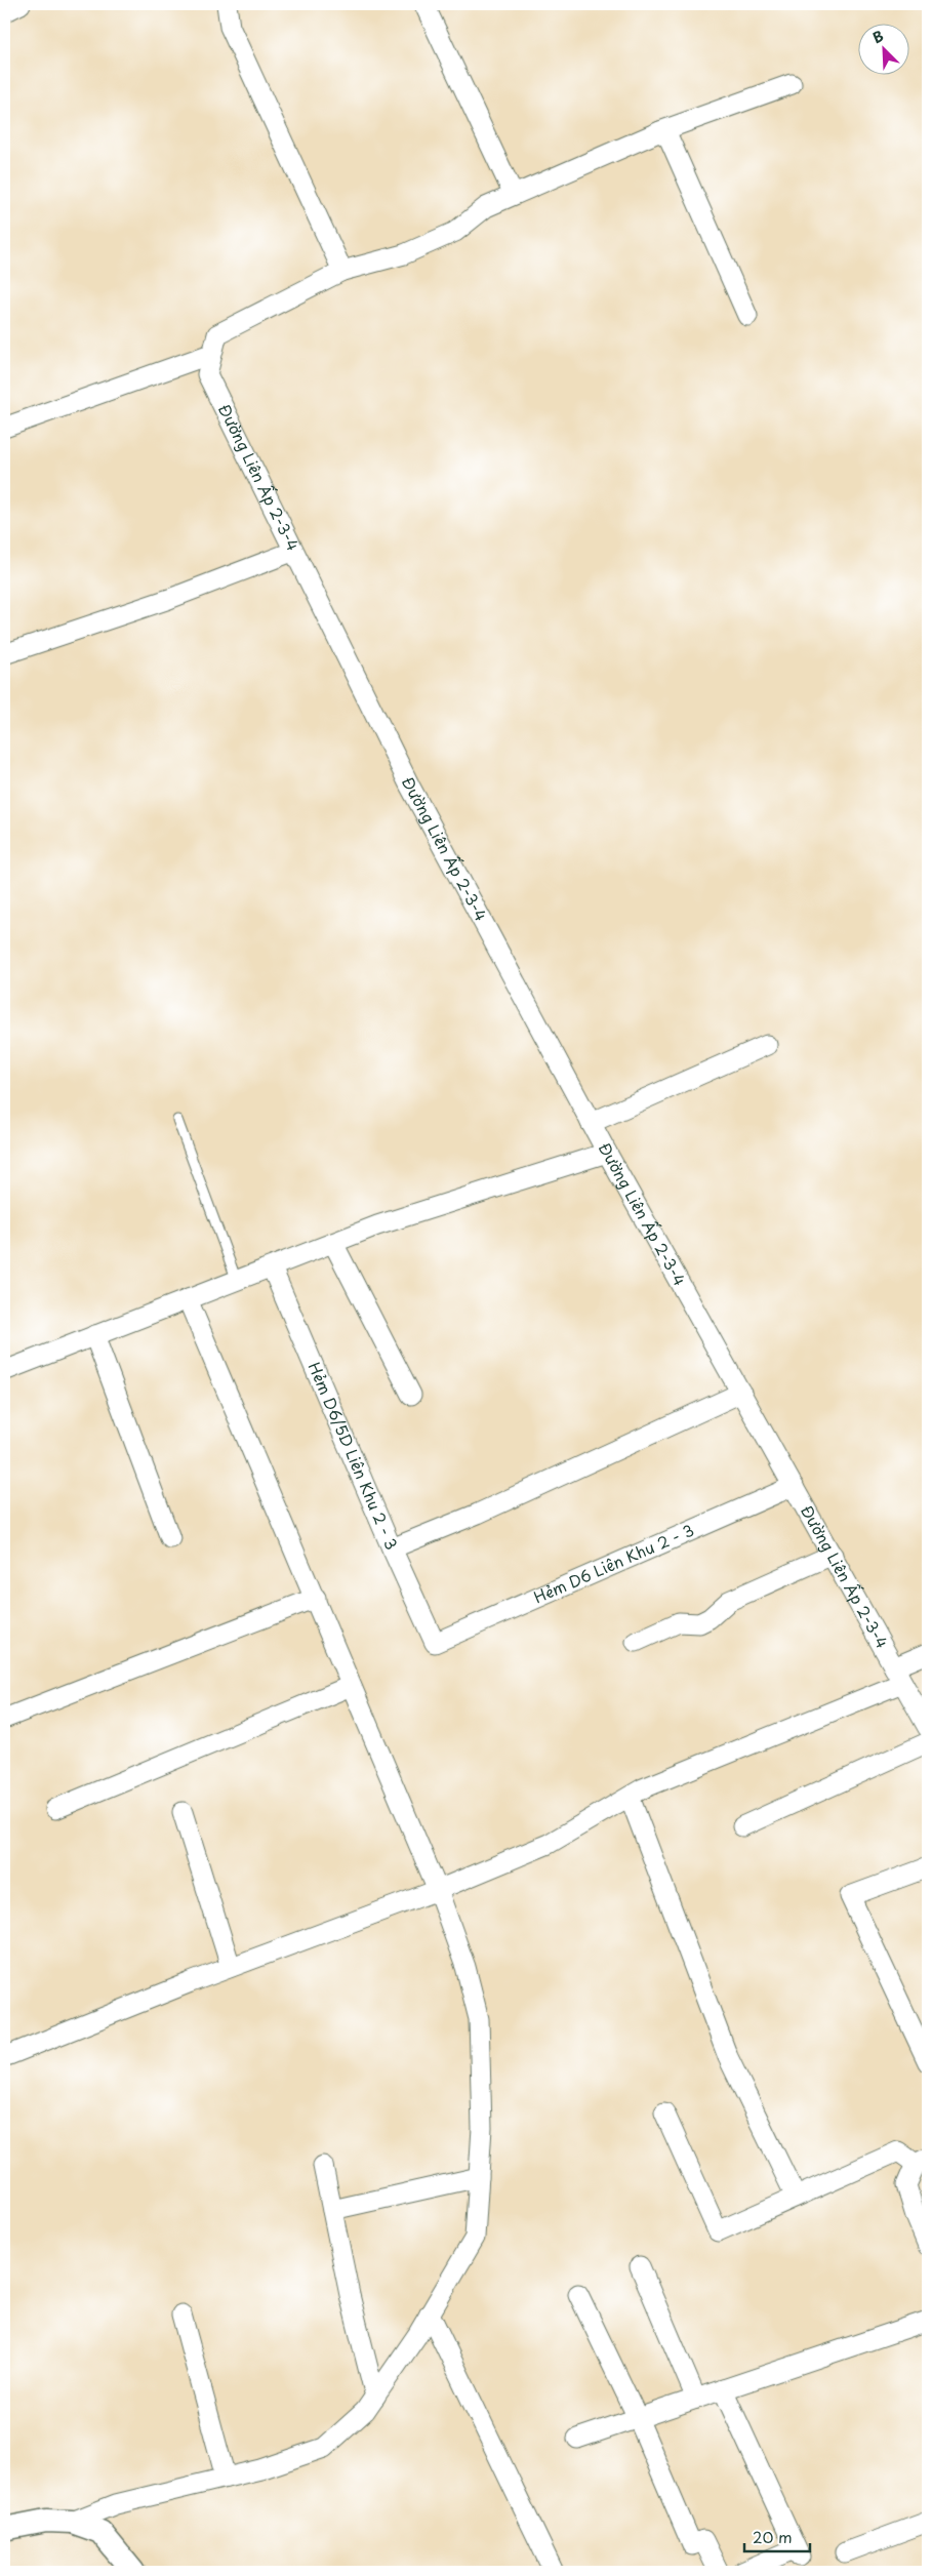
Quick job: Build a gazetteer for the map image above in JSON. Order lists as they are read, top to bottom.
{
  "streets": {
    "street": ["Đường Liên Ấp 2-3-4", "Hẻm D6/5D Liên Khu 2 - 3", "Hẻm D6 Liên Khu 2 - 3"]
  },
  "crossings": [
    ["Đường Liên Ấp 2-3-4", "Hẻm D6 Liên Khu 2 - 3"],
    ["Hẻm D6/5D Liên Khu 2 - 3", "Hẻm D6 Liên Khu 2 - 3"]
  ],
  "scale_bar": "20 m",
  "north": "top left"
}
